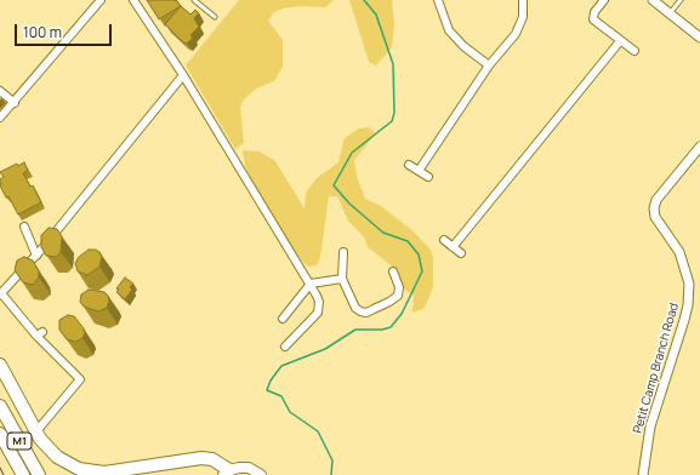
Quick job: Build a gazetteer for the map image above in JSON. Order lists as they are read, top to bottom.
{
  "streets": {
    "highway": ["M1"],
    "street": ["Petit Camp Branch Road"]
  },
  "scale_bar": "100 m"
}
